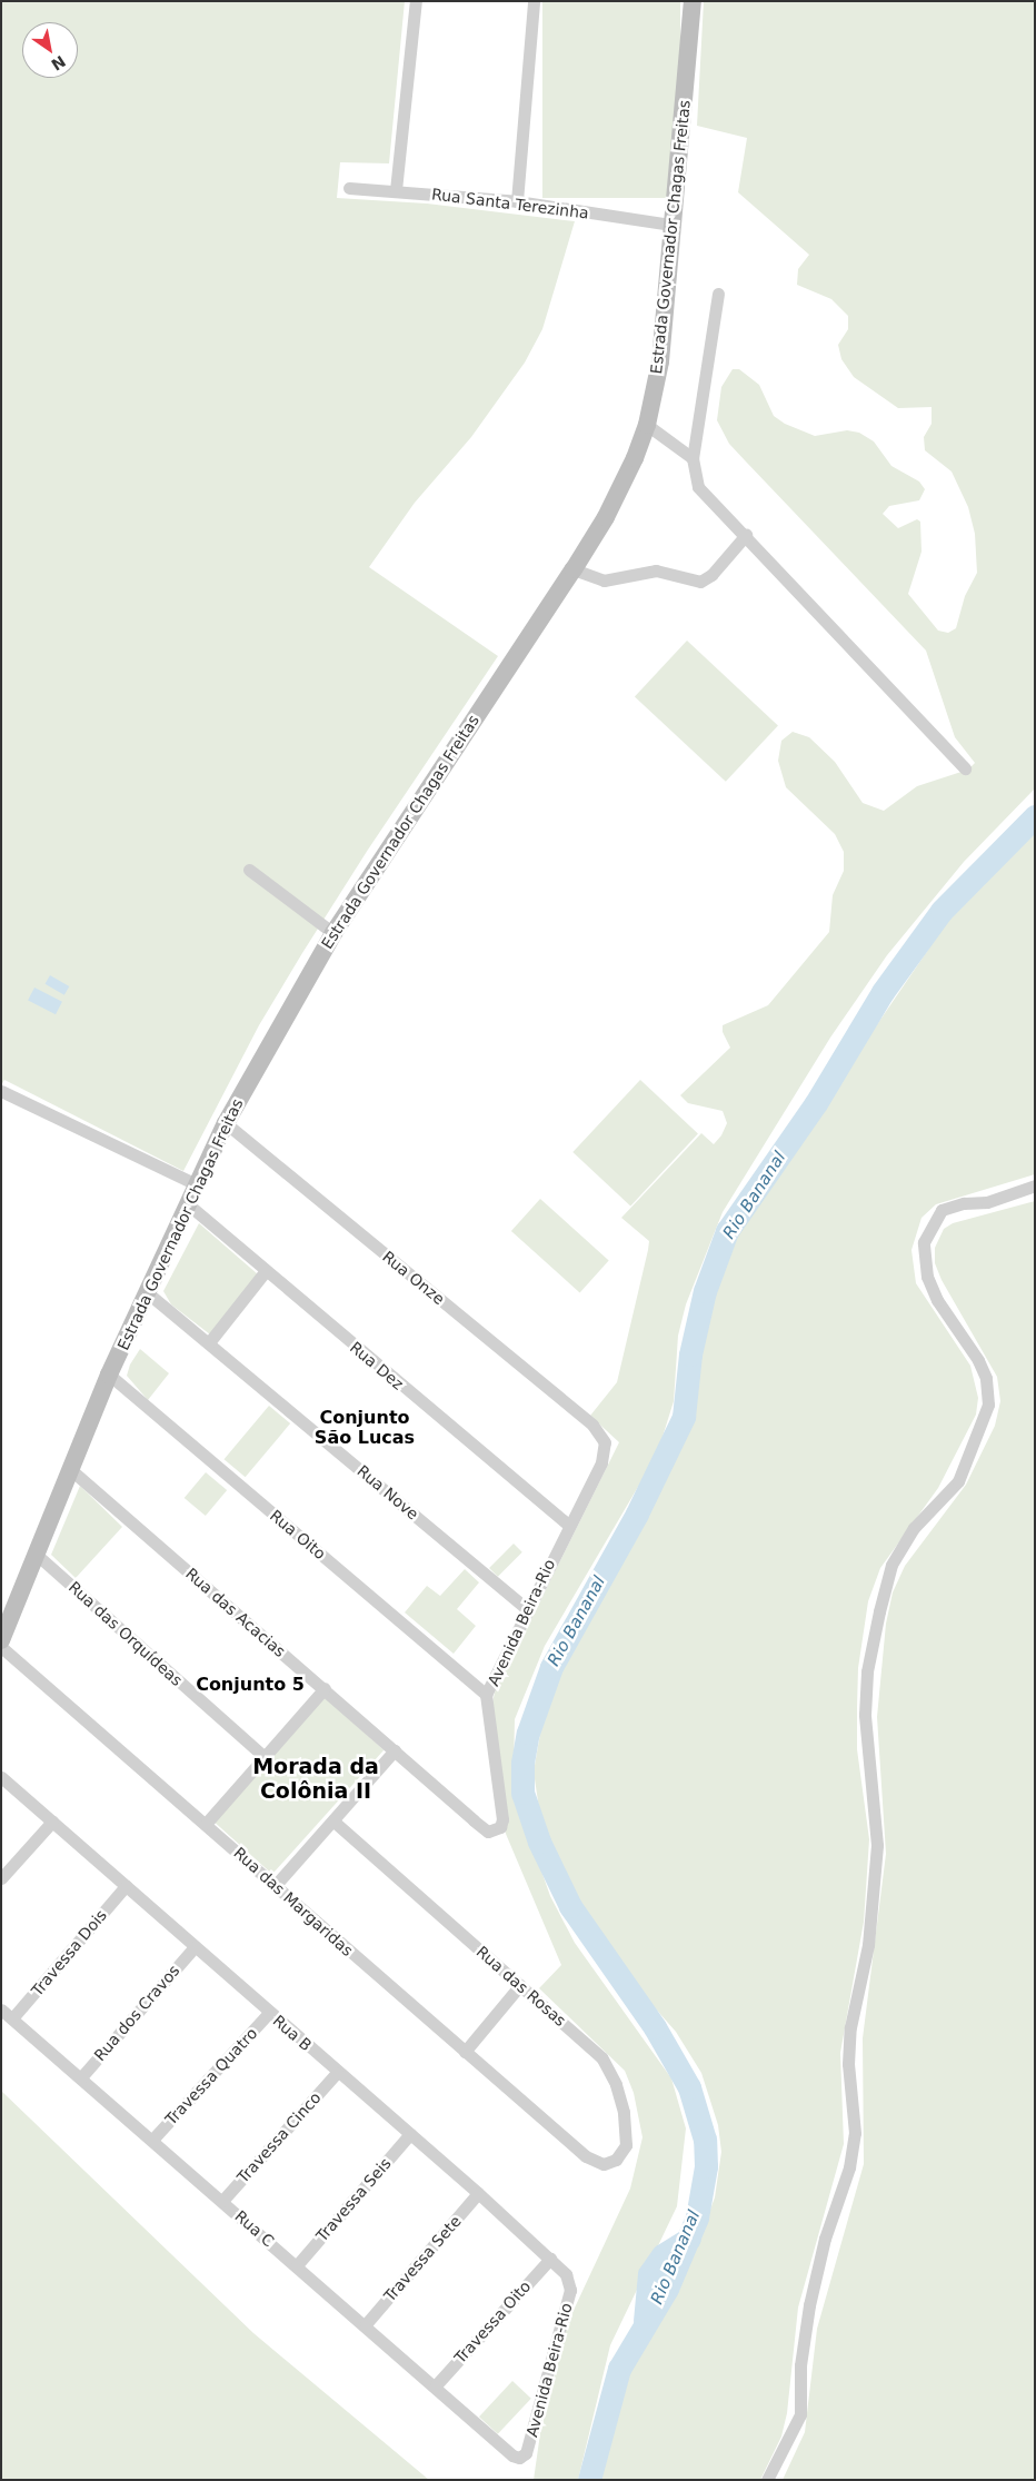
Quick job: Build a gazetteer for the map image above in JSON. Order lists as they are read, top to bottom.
{
  "streets": {
    "main road": ["Estrada Governador Chagas Freitas"],
    "street": [
      "Rua Santa Terezinha",
      "Rua Onze",
      "Rua Dez",
      "Rua Nove",
      "Rua Oito",
      "Rua das Acacias",
      "Avenida Beira-Rio",
      "Rua das Orquídeas",
      "Rua das Margaridas",
      "Travessa Dois",
      "Rua das Rosas",
      "Rua dos Cravos",
      "Rua B",
      "Travessa Quatro",
      "Travessa Cinco",
      "Travessa Seis",
      "Rua C",
      "Travessa Sete",
      "Travessa Oito"
    ]
  },
  "crossings": [
    ["Rua Santa Terezinha", "Estrada Governador Chagas Freitas"],
    ["Estrada Governador Chagas Freitas", "Rua Onze"],
    ["Estrada Governador Chagas Freitas", "Rua Dez"],
    ["Estrada Governador Chagas Freitas", "Rua Nove"],
    ["Estrada Governador Chagas Freitas", "Rua Oito"],
    ["Estrada Governador Chagas Freitas", "Rua das Acacias"],
    ["Estrada Governador Chagas Freitas", "Rua das Orquídeas"],
    ["Rua Onze", "Avenida Beira-Rio"],
    ["Rua Dez", "Avenida Beira-Rio"],
    ["Rua Nove", "Avenida Beira-Rio"],
    ["Rua Oito", "Avenida Beira-Rio"],
    ["Rua das Acacias", "Avenida Beira-Rio"],
    ["Avenida Beira-Rio", "Rua B"],
    ["Avenida Beira-Rio", "Rua C"],
    ["Rua das Margaridas", "Rua das Rosas"],
    ["Travessa Dois", "Rua B"],
    ["Travessa Dois", "Rua C"],
    ["Rua dos Cravos", "Rua B"],
    ["Rua dos Cravos", "Rua C"],
    ["Rua B", "Travessa Quatro"],
    ["Rua B", "Travessa Cinco"],
    ["Rua B", "Travessa Seis"],
    ["Rua B", "Travessa Sete"],
    ["Rua B", "Travessa Oito"],
    ["Travessa Quatro", "Rua C"],
    ["Travessa Cinco", "Rua C"],
    ["Travessa Seis", "Rua C"],
    ["Rua C", "Travessa Sete"],
    ["Rua C", "Travessa Oito"]
  ],
  "districts": ["Conjunto São Lucas", "Conjunto 5", "Morada da Colônia II"],
  "water": ["Rio Bananal"],
  "north": "bottom right"
}
